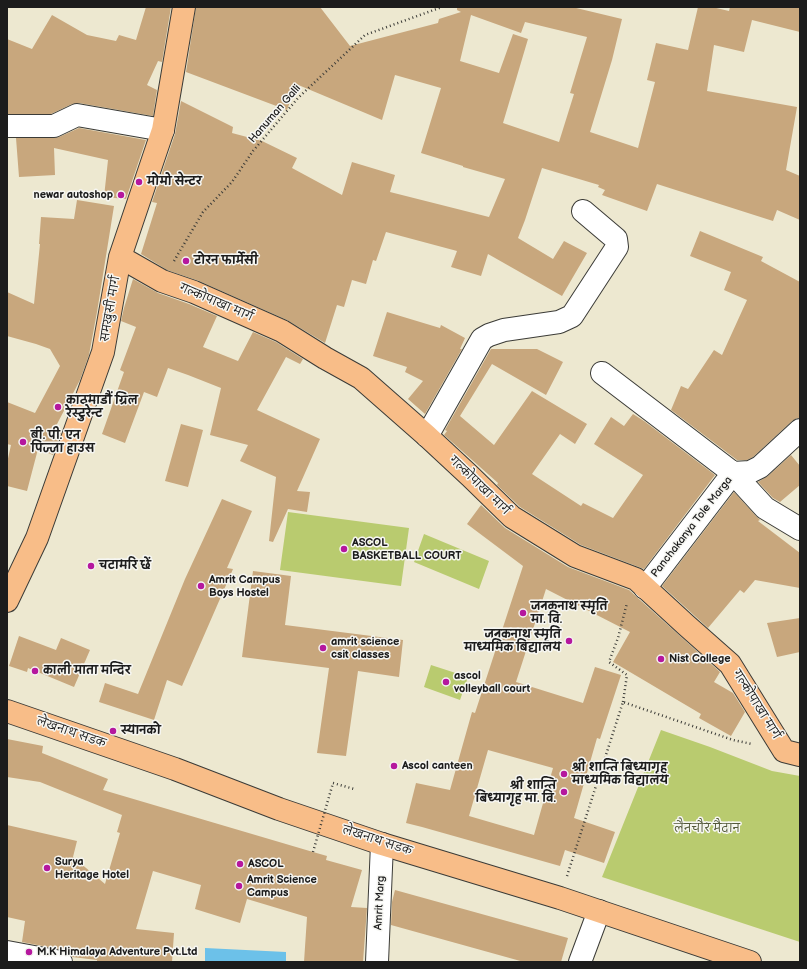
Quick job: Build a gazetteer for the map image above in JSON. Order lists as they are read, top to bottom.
{
  "streets": {
    "main road": ["गल्कोपाखा मार्ग", "समखुसी मार्ग", "लेखनाथ सडक"],
    "street": ["Panchakanya Tole Marga", "Amrit Marg"],
    "path": ["Hanuman Galli"]
  },
  "crossings": [
    ["Hanuman Galli", "गल्कोपाखा मार्ग"],
    ["गल्कोपाखा मार्ग", "समखुसी मार्ग"],
    ["गल्कोपाखा मार्ग", "Panchakanya Tole Marga"],
    ["लेखनाथ सडक", "Amrit Marg"]
  ],
  "parks": ["लैनचौर मैदान"],
  "places": [
    "मोमो सेन्टर",
    "newar autoshop",
    "टोरन फार्मेसी",
    "काठमाडौं ग्रिल रेस्टुरेन्ट",
    "बी. पी. एन पिज्जा हाउस",
    "ASCOL BASKETBALL COURT",
    "चटामरि छें",
    "Amrit Campus Boys Hostel",
    "जनकनाथ स्मृति मा. वि.",
    "जनकनाथ स्मृति माध्यमिक बिद्यालय",
    "amrit science csit classes",
    "Nist College",
    "काली माता मन्दिर",
    "ascol volleyball court",
    "स्यानको",
    "Ascol canteen",
    "श्री शान्ति बिध्यागृह माध्यमिक विद्यालय",
    "श्री शान्ति बिध्यागृह मा. वि.",
    "ASCOL",
    "Surya Heritage Hotel",
    "Amrit Science Campus",
    "M.K Himalaya Adventure Pvt.Ltd"
  ]
}
